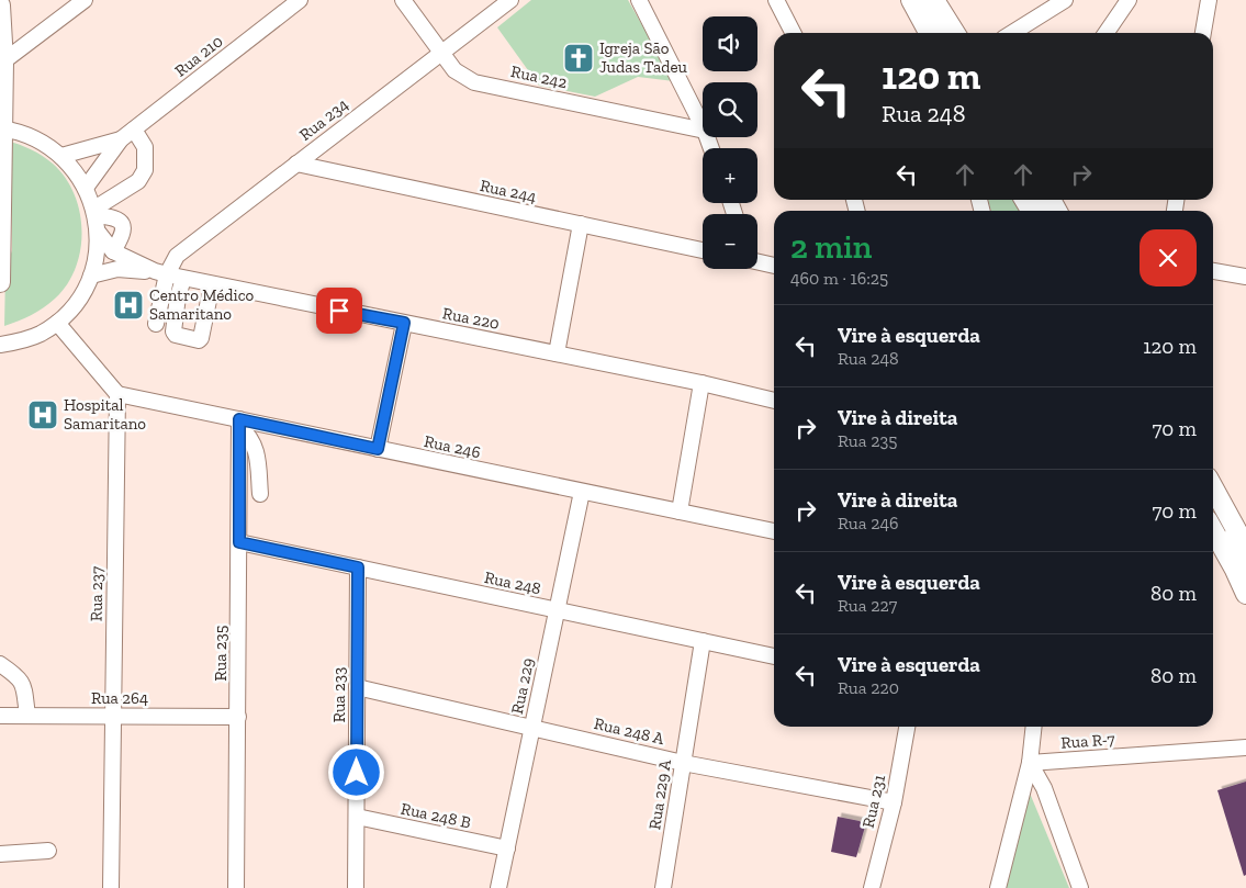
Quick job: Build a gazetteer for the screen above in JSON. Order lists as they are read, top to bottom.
{
  "streets": {
    "street": [
      "Rua 210",
      "Rua 242",
      "Rua 234",
      "Rua 244",
      "Rua 220",
      "Rua 246",
      "Rua 248",
      "Rua 237",
      "Rua 235",
      "Rua 229",
      "Rua 233",
      "Rua 264",
      "Rua 248 A",
      "Rua R-7",
      "Rua 229 A",
      "Rua 231",
      "Rua 248 B"
    ]
  },
  "crossings": [
    ["Rua 242", "Rua 234"],
    ["Rua 234", "Rua 244"],
    ["Rua 234", "Rua 220"],
    ["Rua 246", "Rua 237"],
    ["Rua 246", "Rua 235"],
    ["Rua 246", "Rua 229"],
    ["Rua 248", "Rua 235"],
    ["Rua 248", "Rua 229"],
    ["Rua 248", "Rua 233"],
    ["Rua 248", "Rua 229 A"],
    ["Rua 237", "Rua 264"],
    ["Rua 235", "Rua 264"],
    ["Rua 229", "Rua 248 A"],
    ["Rua 229", "Rua 248 B"],
    ["Rua 233", "Rua 248 A"],
    ["Rua 233", "Rua 248 B"],
    ["Rua 248 A", "Rua 229 A"],
    ["Rua 248 A", "Rua 231"]
  ],
  "places": {
    "church": ["Igreja São Judas Tadeu"],
    "hospital": ["Centro Médico Samaritano", "Hospital Samaritano"]
  },
  "page": {
    "map_buttons": ["+", "−"],
    "turn": ["120 m", "Rua 248"],
    "heading": ["2 min", "460 m · 16:25"],
    "list": [
      {
        "name": "Vire à esquerda",
        "note": "Rua 248",
        "value": "120 m"
      },
      {
        "name": "Vire à direita",
        "note": "Rua 235",
        "value": "70 m"
      },
      {
        "name": "Vire à direita",
        "note": "Rua 246",
        "value": "70 m"
      },
      {
        "name": "Vire à esquerda",
        "note": "Rua 227",
        "value": "80 m"
      },
      {
        "name": "Vire à esquerda",
        "note": "Rua 220",
        "value": "80 m"
      }
    ]
  }
}
